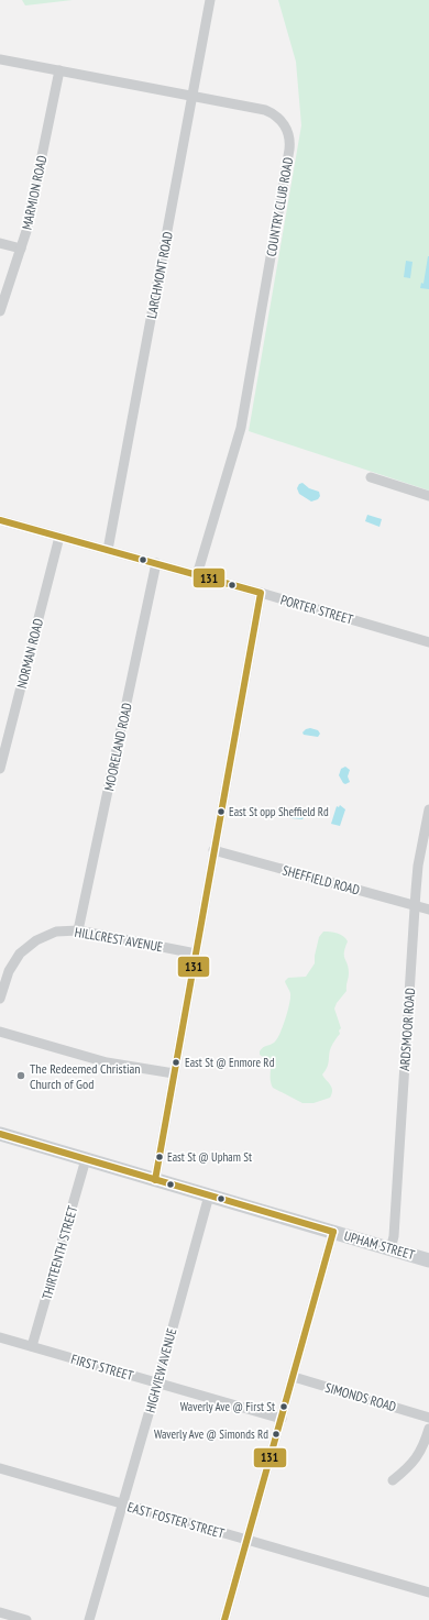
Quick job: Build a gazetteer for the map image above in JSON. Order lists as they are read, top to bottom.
{
  "streets": {
    "main road": ["UPHAM STREET"],
    "street": [
      "MARMION ROAD",
      "COUNTRY CLUB ROAD",
      "LARCHMONT ROAD",
      "PORTER STREET",
      "NORMAN ROAD",
      "MOORELAND ROAD",
      "SHEFFIELD ROAD",
      "HILLCREST AVENUE",
      "ARDSMOOR ROAD",
      "THIRTEENTH STREET",
      "FIRST STREET",
      "HIGHVIEW AVENUE",
      "SIMONDS ROAD",
      "EAST FOSTER STREET"
    ]
  },
  "crossings": [
    ["MARMION ROAD", "COUNTRY CLUB ROAD"],
    ["COUNTRY CLUB ROAD", "LARCHMONT ROAD"],
    ["COUNTRY CLUB ROAD", "PORTER STREET"],
    ["LARCHMONT ROAD", "PORTER STREET"],
    ["PORTER STREET", "NORMAN ROAD"],
    ["PORTER STREET", "MOORELAND ROAD"],
    ["MOORELAND ROAD", "HILLCREST AVENUE"],
    ["SHEFFIELD ROAD", "ARDSMOOR ROAD"],
    ["ARDSMOOR ROAD", "UPHAM STREET"],
    ["UPHAM STREET", "THIRTEENTH STREET"],
    ["UPHAM STREET", "HIGHVIEW AVENUE"],
    ["THIRTEENTH STREET", "FIRST STREET"],
    ["FIRST STREET", "HIGHVIEW AVENUE"],
    ["HIGHVIEW AVENUE", "EAST FOSTER STREET"]
  ],
  "places": [
    "East St opp Sheffield Rd",
    "East St @ Enmore Rd",
    "The Redeemed Christian Church of God",
    "East St @ Upham St",
    "Waverly Ave @ First St",
    "Waverly Ave @ Simonds Rd"
  ],
  "lines": ["transit line 131"]
}
